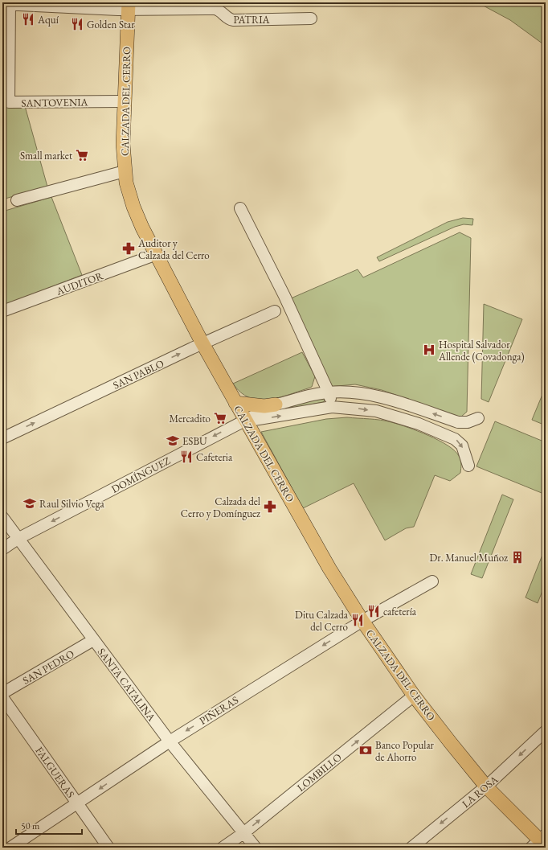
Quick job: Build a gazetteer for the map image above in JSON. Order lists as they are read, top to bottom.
{
  "streets": {
    "main road": ["CALZADA DEL CERRO"],
    "street": [
      "PATRIA",
      "SANTOVENIA",
      "AUDITOR",
      "SAN PABLO",
      "DOMÍNGUEZ",
      "SAN PEDRO",
      "SANTA CATALINA",
      "PIÑERAS",
      "FALGUERAS",
      "LOMBILLO",
      "LA ROSA"
    ]
  },
  "crossings": [
    ["PATRIA", "CALZADA DEL CERRO"],
    ["PATRIA", "SANTOVENIA"],
    ["CALZADA DEL CERRO", "SANTOVENIA"],
    ["CALZADA DEL CERRO", "AUDITOR"],
    ["CALZADA DEL CERRO", "SAN PABLO"],
    ["CALZADA DEL CERRO", "DOMÍNGUEZ"],
    ["CALZADA DEL CERRO", "PIÑERAS"],
    ["CALZADA DEL CERRO", "LOMBILLO"],
    ["CALZADA DEL CERRO", "LA ROSA"],
    ["DOMÍNGUEZ", "SANTA CATALINA"],
    ["SAN PEDRO", "SANTA CATALINA"],
    ["SANTA CATALINA", "PIÑERAS"],
    ["SANTA CATALINA", "LOMBILLO"],
    ["PIÑERAS", "FALGUERAS"]
  ],
  "one_way": [
    "SAN PABLO",
    "PIÑERAS",
    "LOMBILLO",
    "LA ROSA"
  ],
  "places": {
    "restaurant": [
      "Aquí",
      "Golden Star",
      "Cafeteria",
      "cafetería",
      "Ditu Calzada del Cerro"
    ],
    "supermarket": ["Small market", "Mercadito"],
    "pharmacy": ["Auditor y Calzada del Cerro", "Calzada del Cerro y Domínguez"],
    "hospital": ["Hospital Salvador Allende (Covadonga)"],
    "school or university": ["ESBU", "Raul Silvio Vega"],
    "building": ["Dr. Manuel Muñoz"],
    "bank": ["Banco Popular de Ahorro"]
  },
  "scale_bar": "50 m"
}
